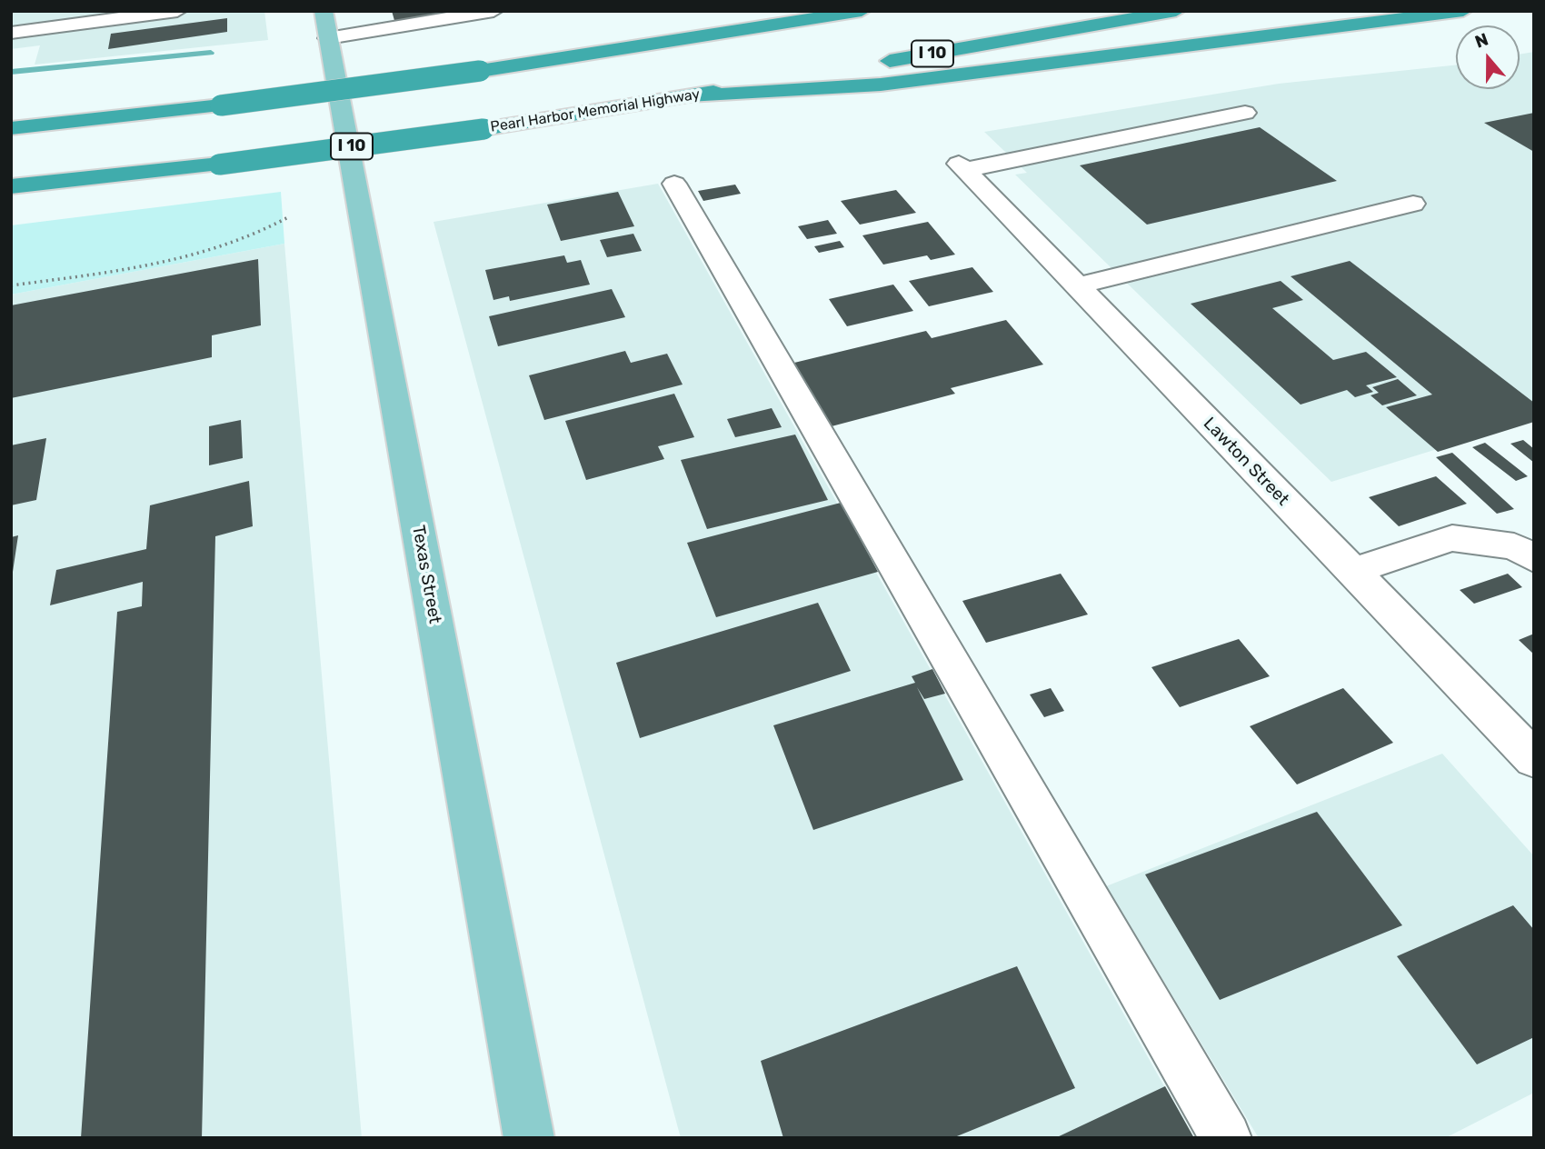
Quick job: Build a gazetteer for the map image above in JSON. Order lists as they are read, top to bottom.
{
  "streets": {
    "highway": ["I 10", "Pearl Harbor Memorial Highway"],
    "main road": ["Texas Street"],
    "street": ["Lawton Street"]
  },
  "north": "top"
}
